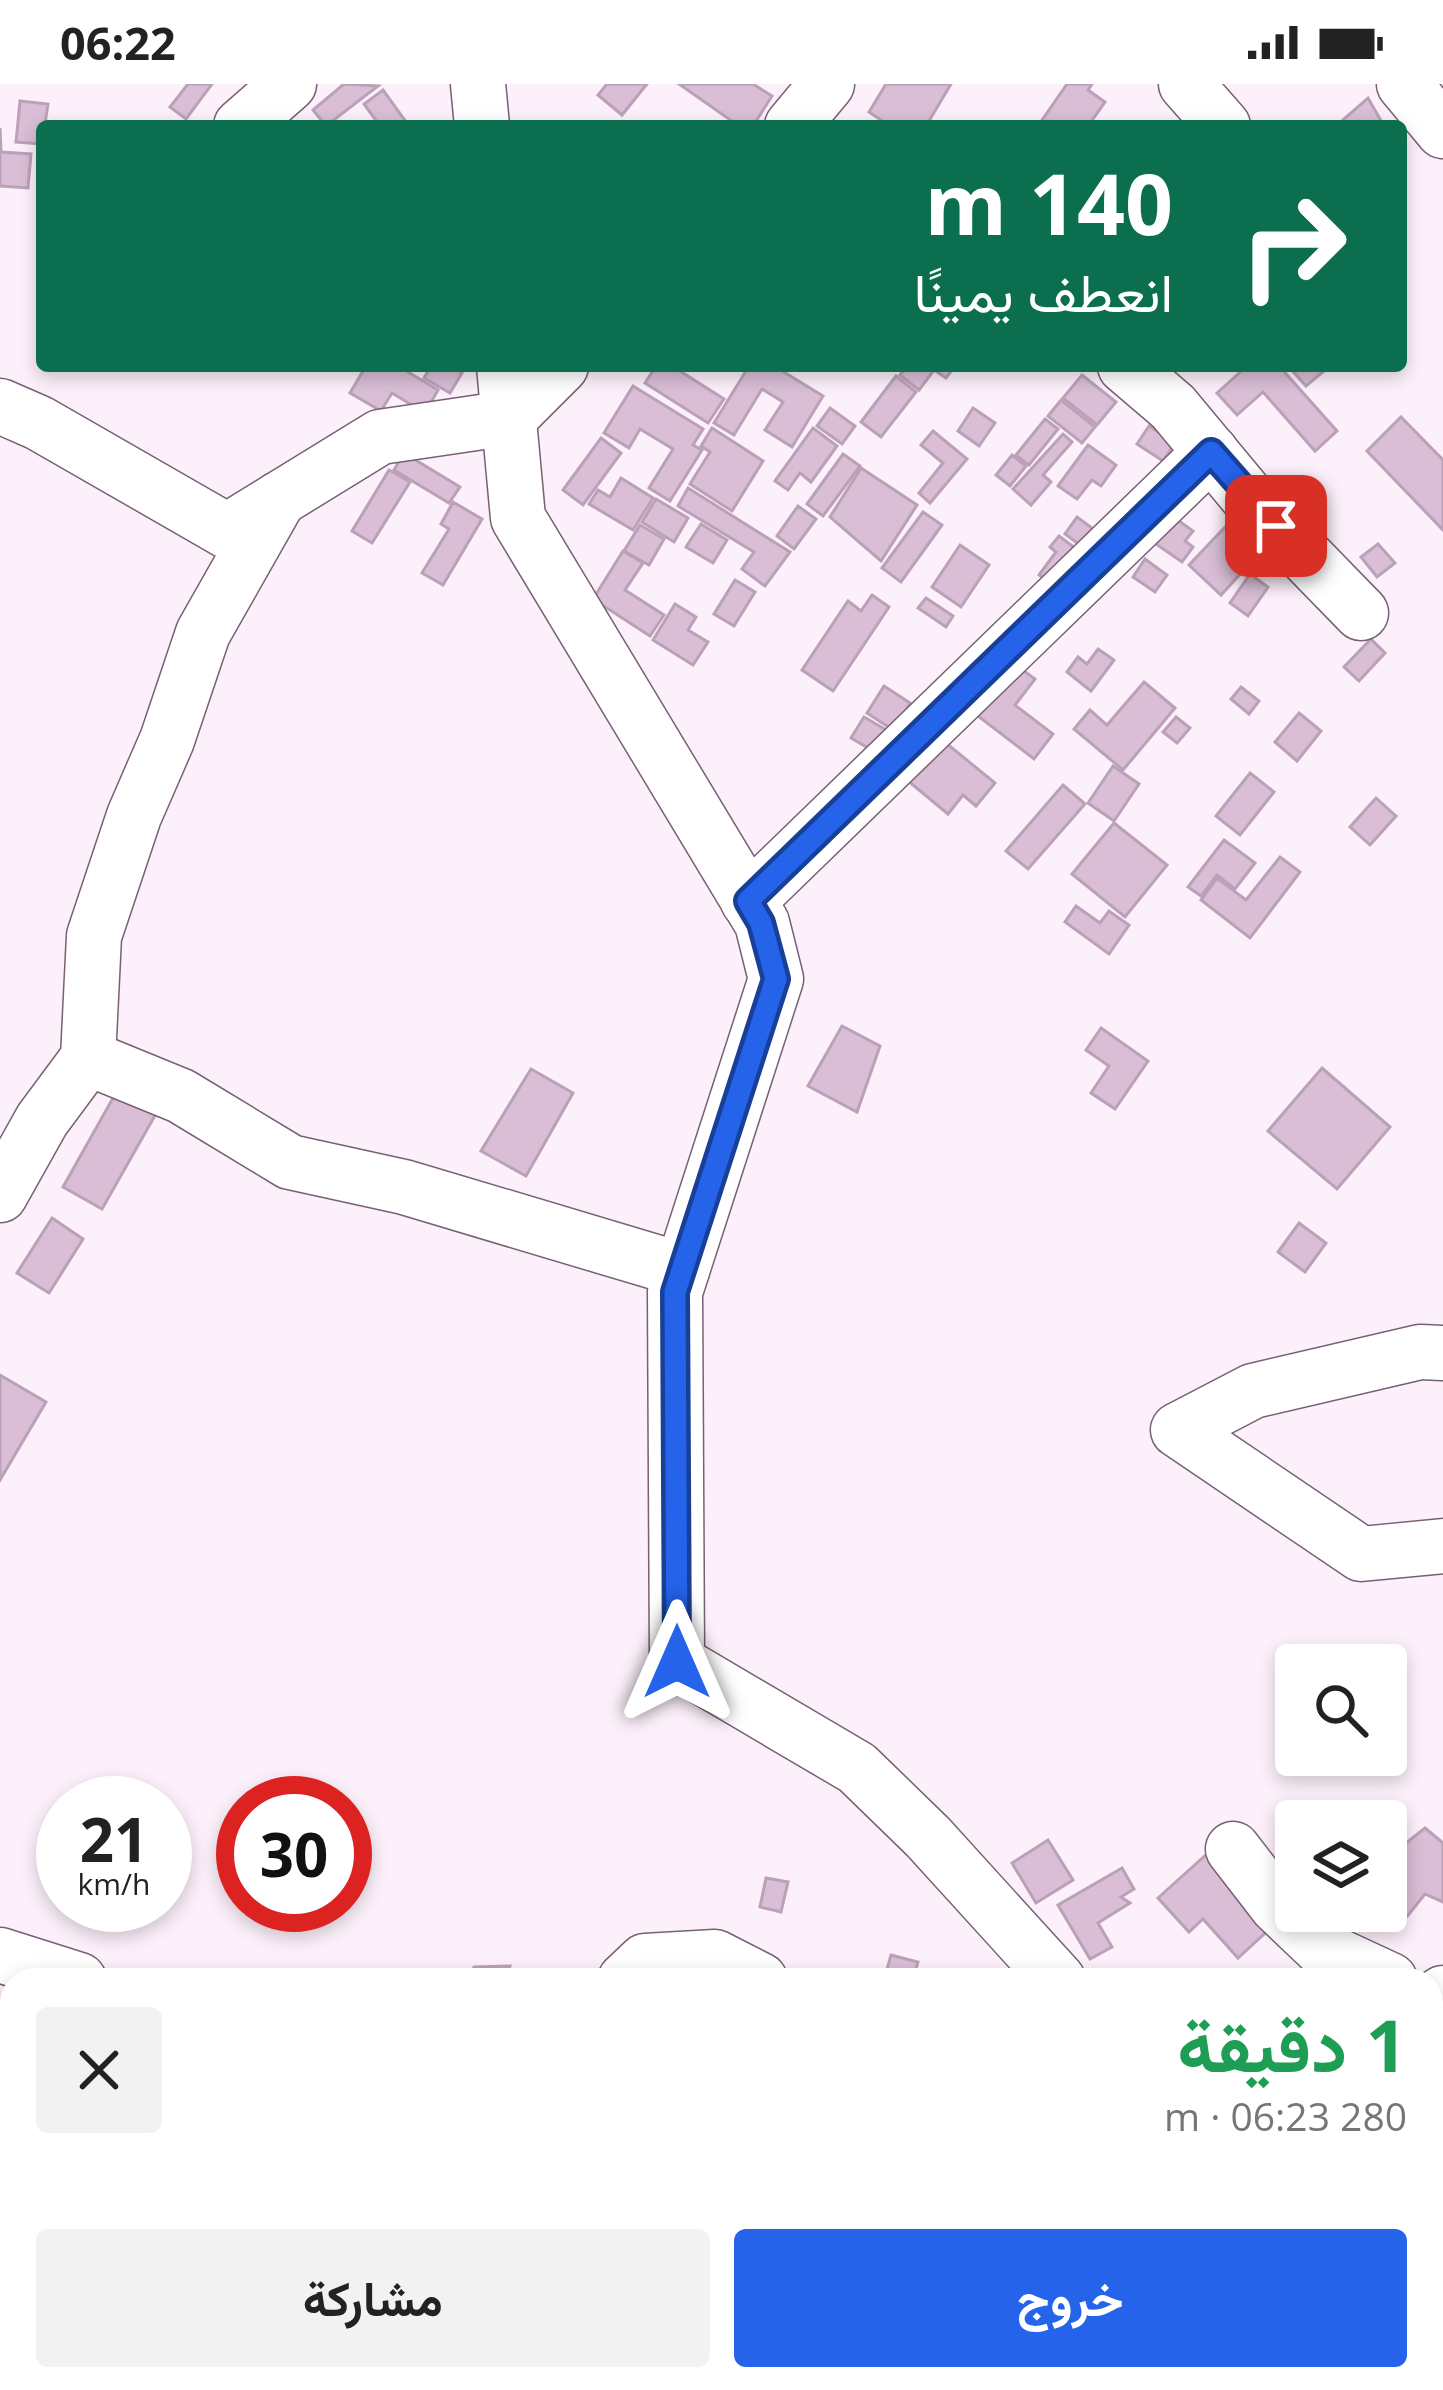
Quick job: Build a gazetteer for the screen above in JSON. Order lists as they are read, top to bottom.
{
  "page": {
    "status": "06:22",
    "turn": ["140 m", "انعطف يمينًا"],
    "speed": "21 km/h",
    "limit": "30",
    "heading": ["1 دقيقة", "280 m · 06:23"],
    "buttons": ["خروج", "مشاركة"]
  }
}
